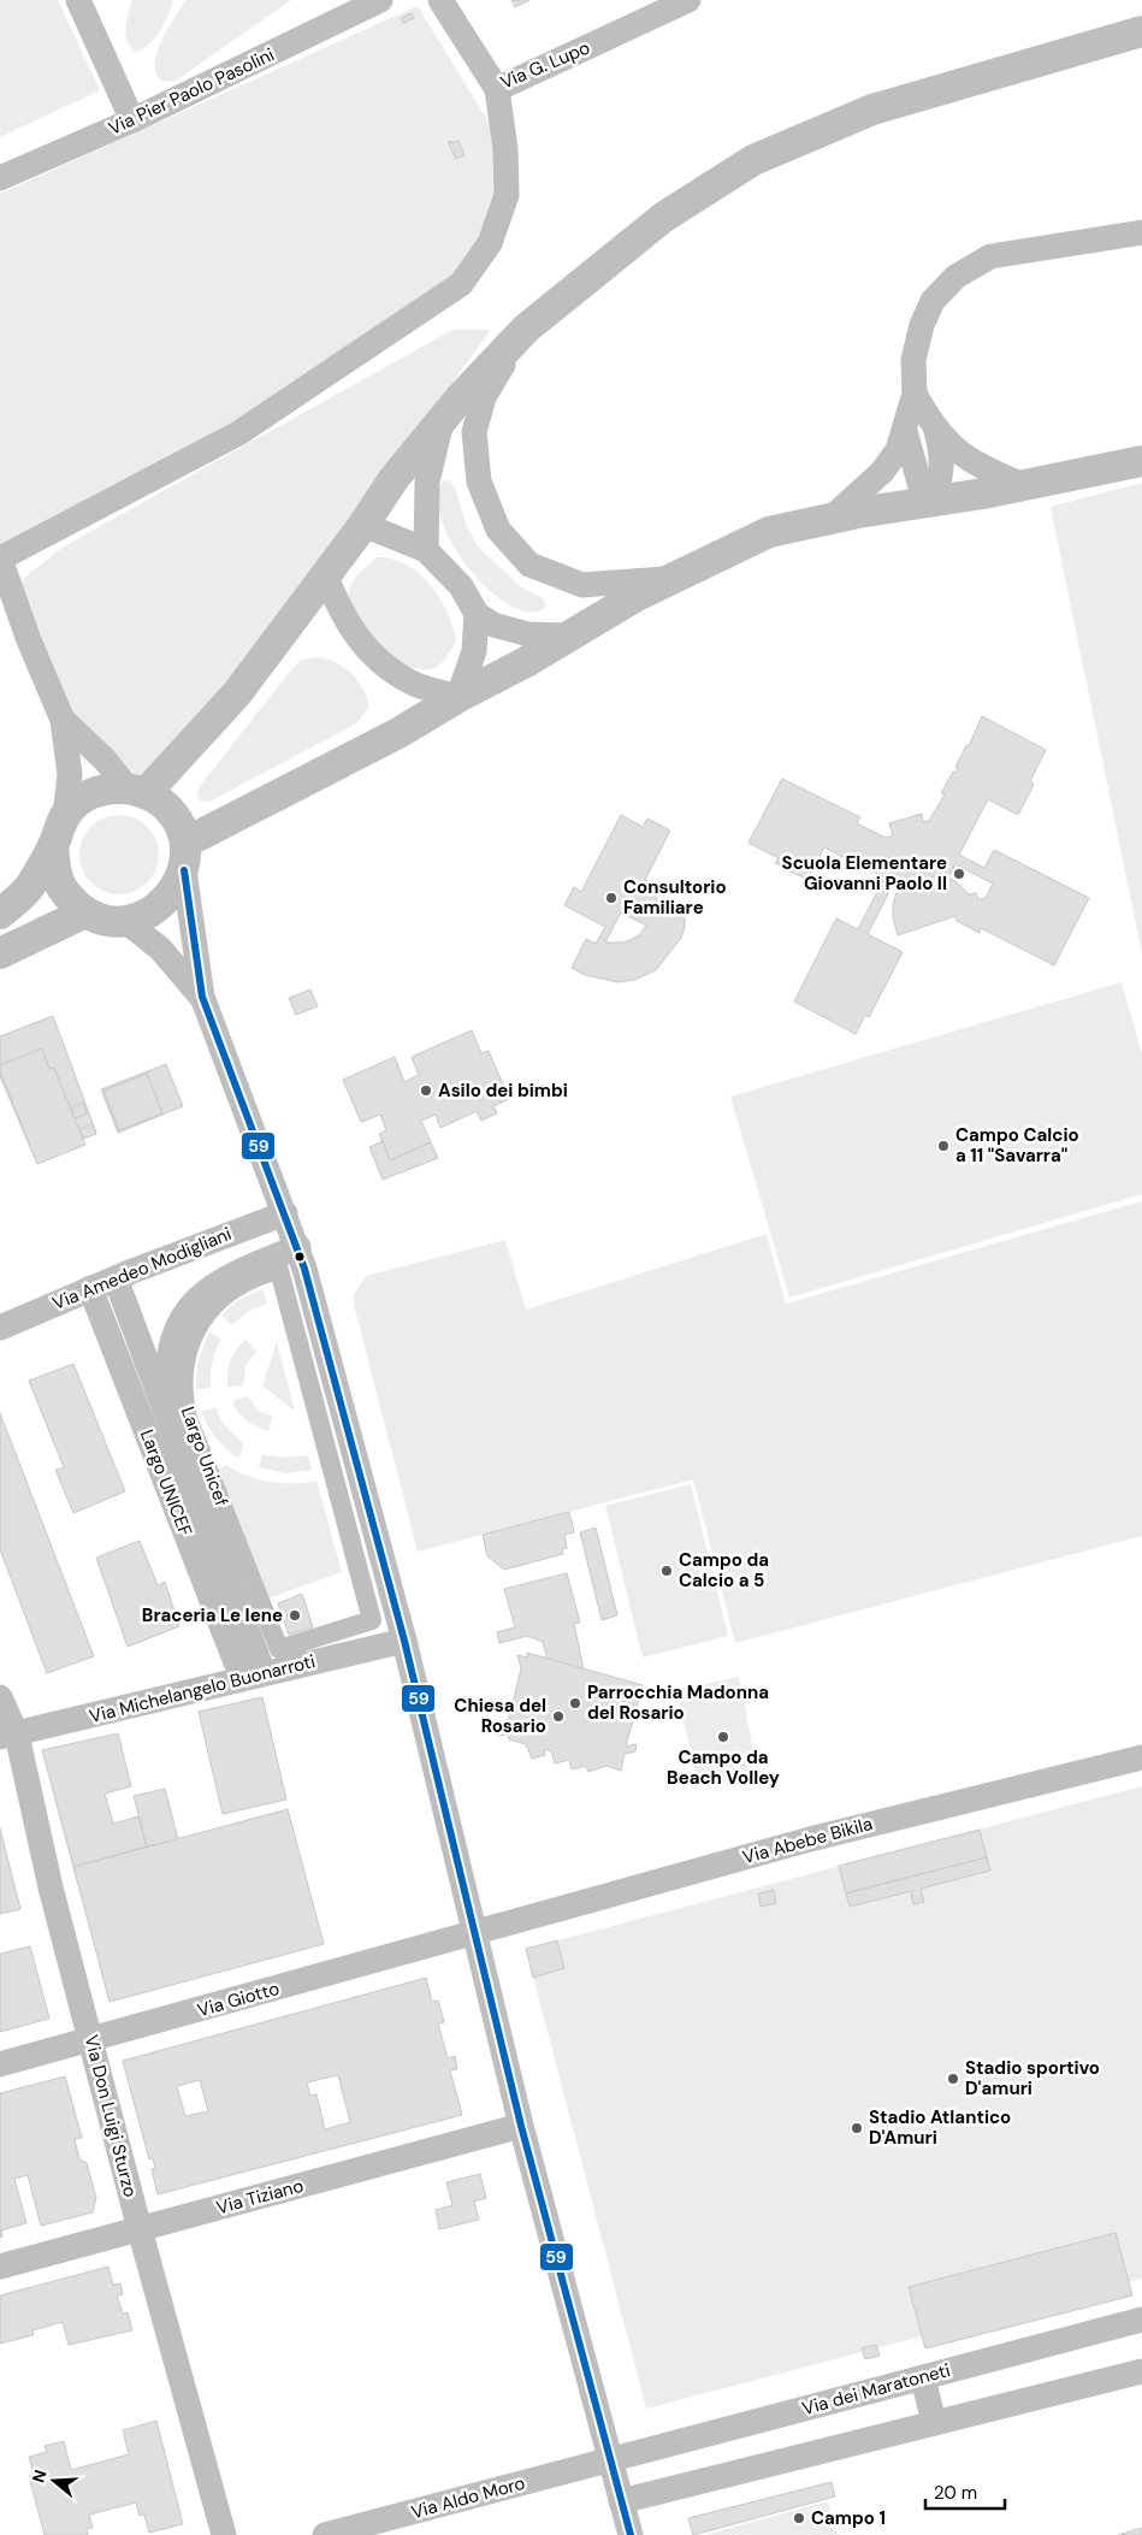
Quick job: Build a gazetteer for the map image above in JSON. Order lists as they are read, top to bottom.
{
  "streets": {
    "street": [
      "Via G. Lupo",
      "Via Pier Paolo Pasolini",
      "Via Amedeo Modigliani",
      "Largo Unicef",
      "Largo UNICEF",
      "Via Michelangelo Buonarroti",
      "Via Abebe Bikila",
      "Via Giotto",
      "Via Don Luigi Sturzo",
      "Via Tiziano",
      "Via dei Maratoneti",
      "Via Aldo Moro"
    ]
  },
  "crossings": [
    ["Via Amedeo Modigliani", "Largo UNICEF"],
    ["Largo UNICEF", "Via Michelangelo Buonarroti"],
    ["Via Michelangelo Buonarroti", "Via Don Luigi Sturzo"],
    ["Via Abebe Bikila", "Via Giotto"],
    ["Via Giotto", "Via Don Luigi Sturzo"],
    ["Via Don Luigi Sturzo", "Via Tiziano"],
    ["Via dei Maratoneti", "Via Aldo Moro"]
  ],
  "places": [
    "Scuola Elementare Giovanni Paolo II",
    "Consultorio Familiare",
    "Asilo dei bimbi",
    "Campo Calcio a 11 \"Savarra\"",
    "Campo da Calcio a 5",
    "Braceria Le Iene",
    "Parrocchia Madonna del Rosario",
    "Chiesa del Rosario",
    "Campo da Beach Volley",
    "Stadio sportivo D'amuri",
    "Stadio Atlantico D'Amuri",
    "Campo 1"
  ],
  "lines": ["transit line 59"],
  "scale_bar": "20 m",
  "north": "left"
}
